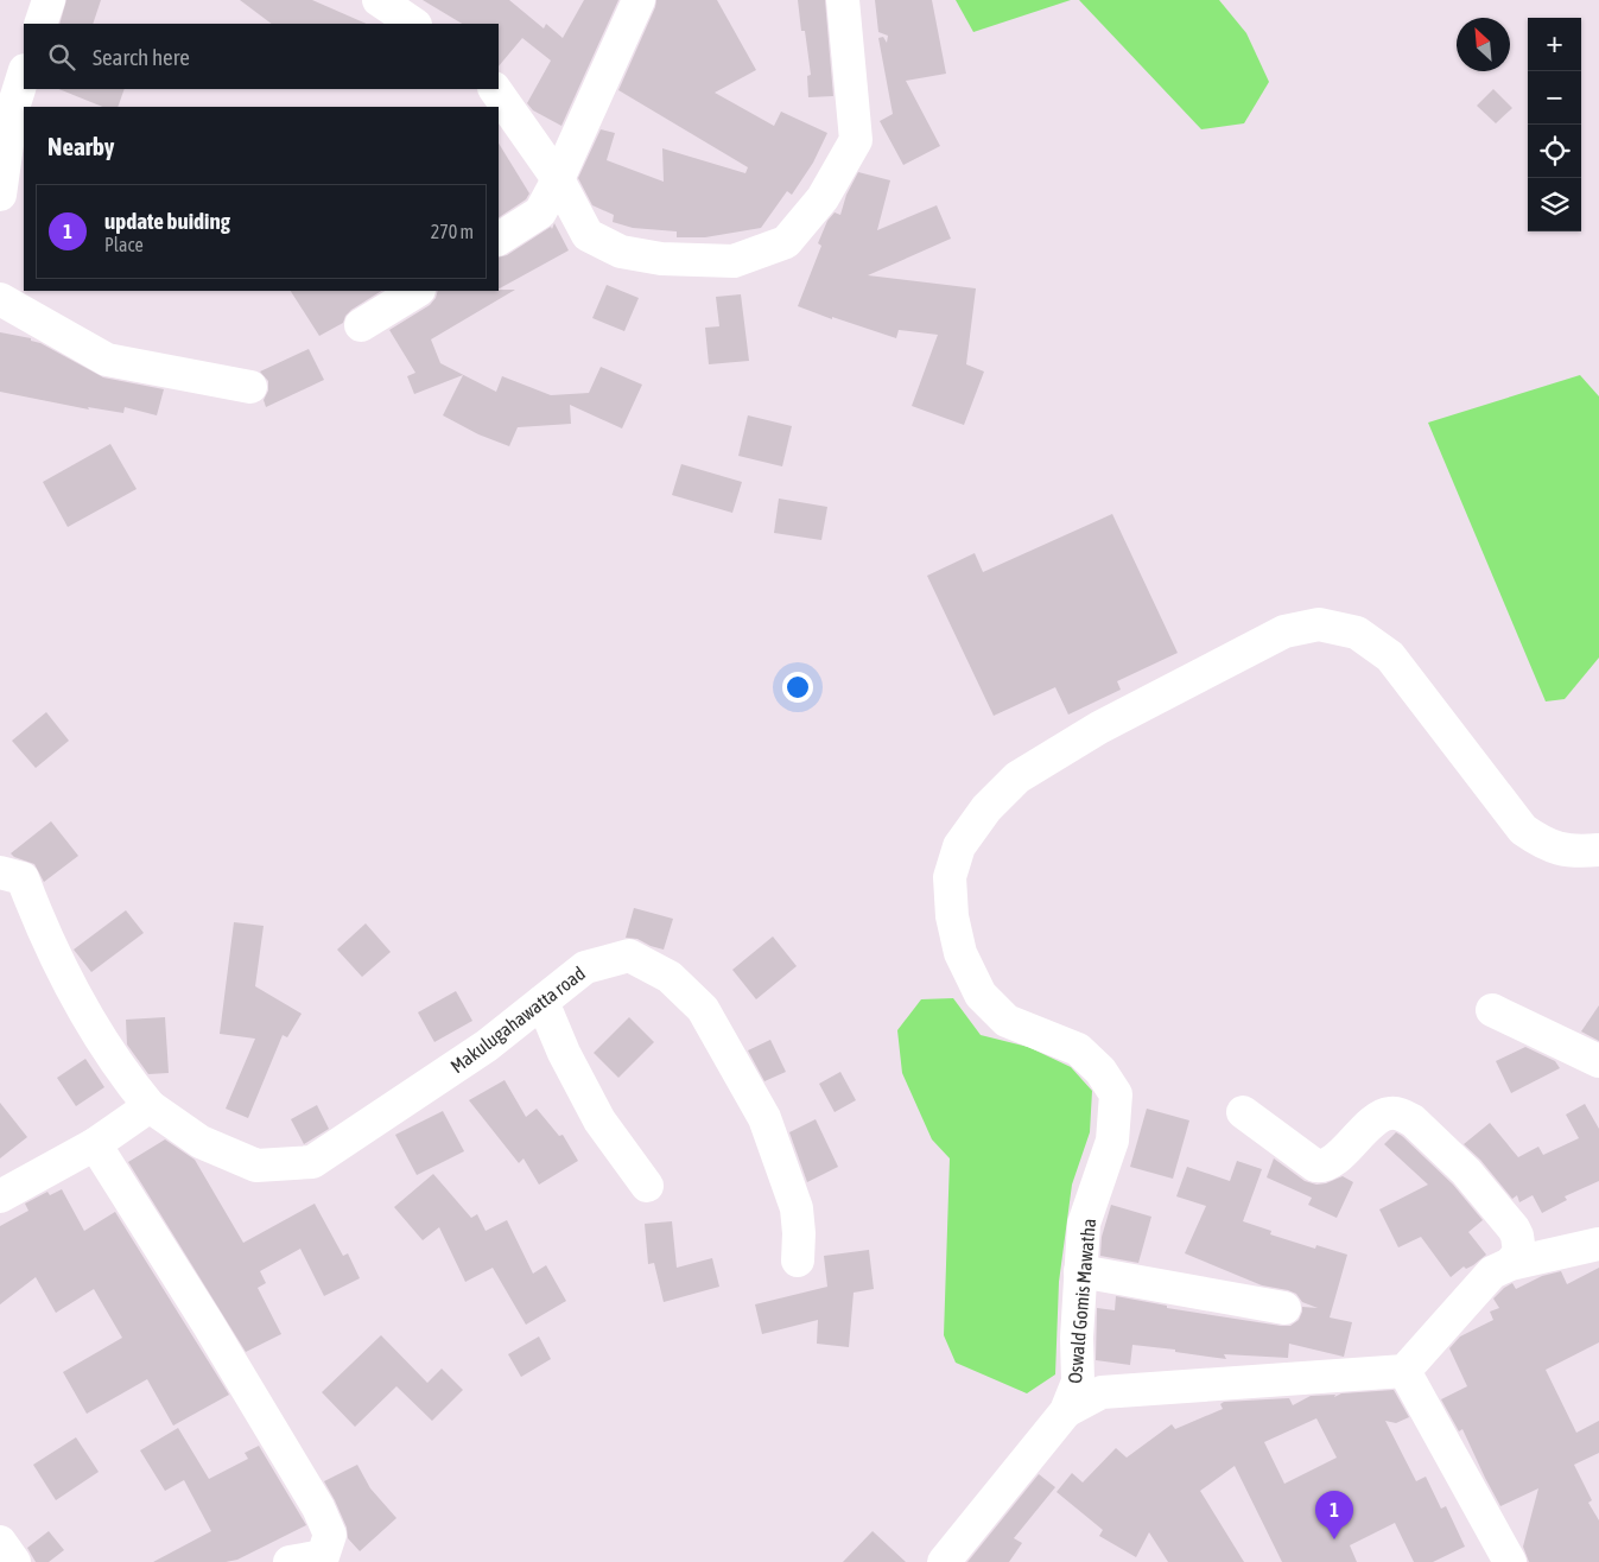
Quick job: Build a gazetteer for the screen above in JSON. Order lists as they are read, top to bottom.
{
  "streets": {
    "street": ["Makulugahawatta road", "Oswald Gomis Mawatha"]
  },
  "north": "top left",
  "page": {
    "map_buttons": ["+", "−"],
    "search": "Search here",
    "heading": "Nearby",
    "list": [
      {
        "mark": "1",
        "name": "update buiding",
        "note": "Place",
        "value": "270 m"
      }
    ],
    "pins": "1"
  }
}
